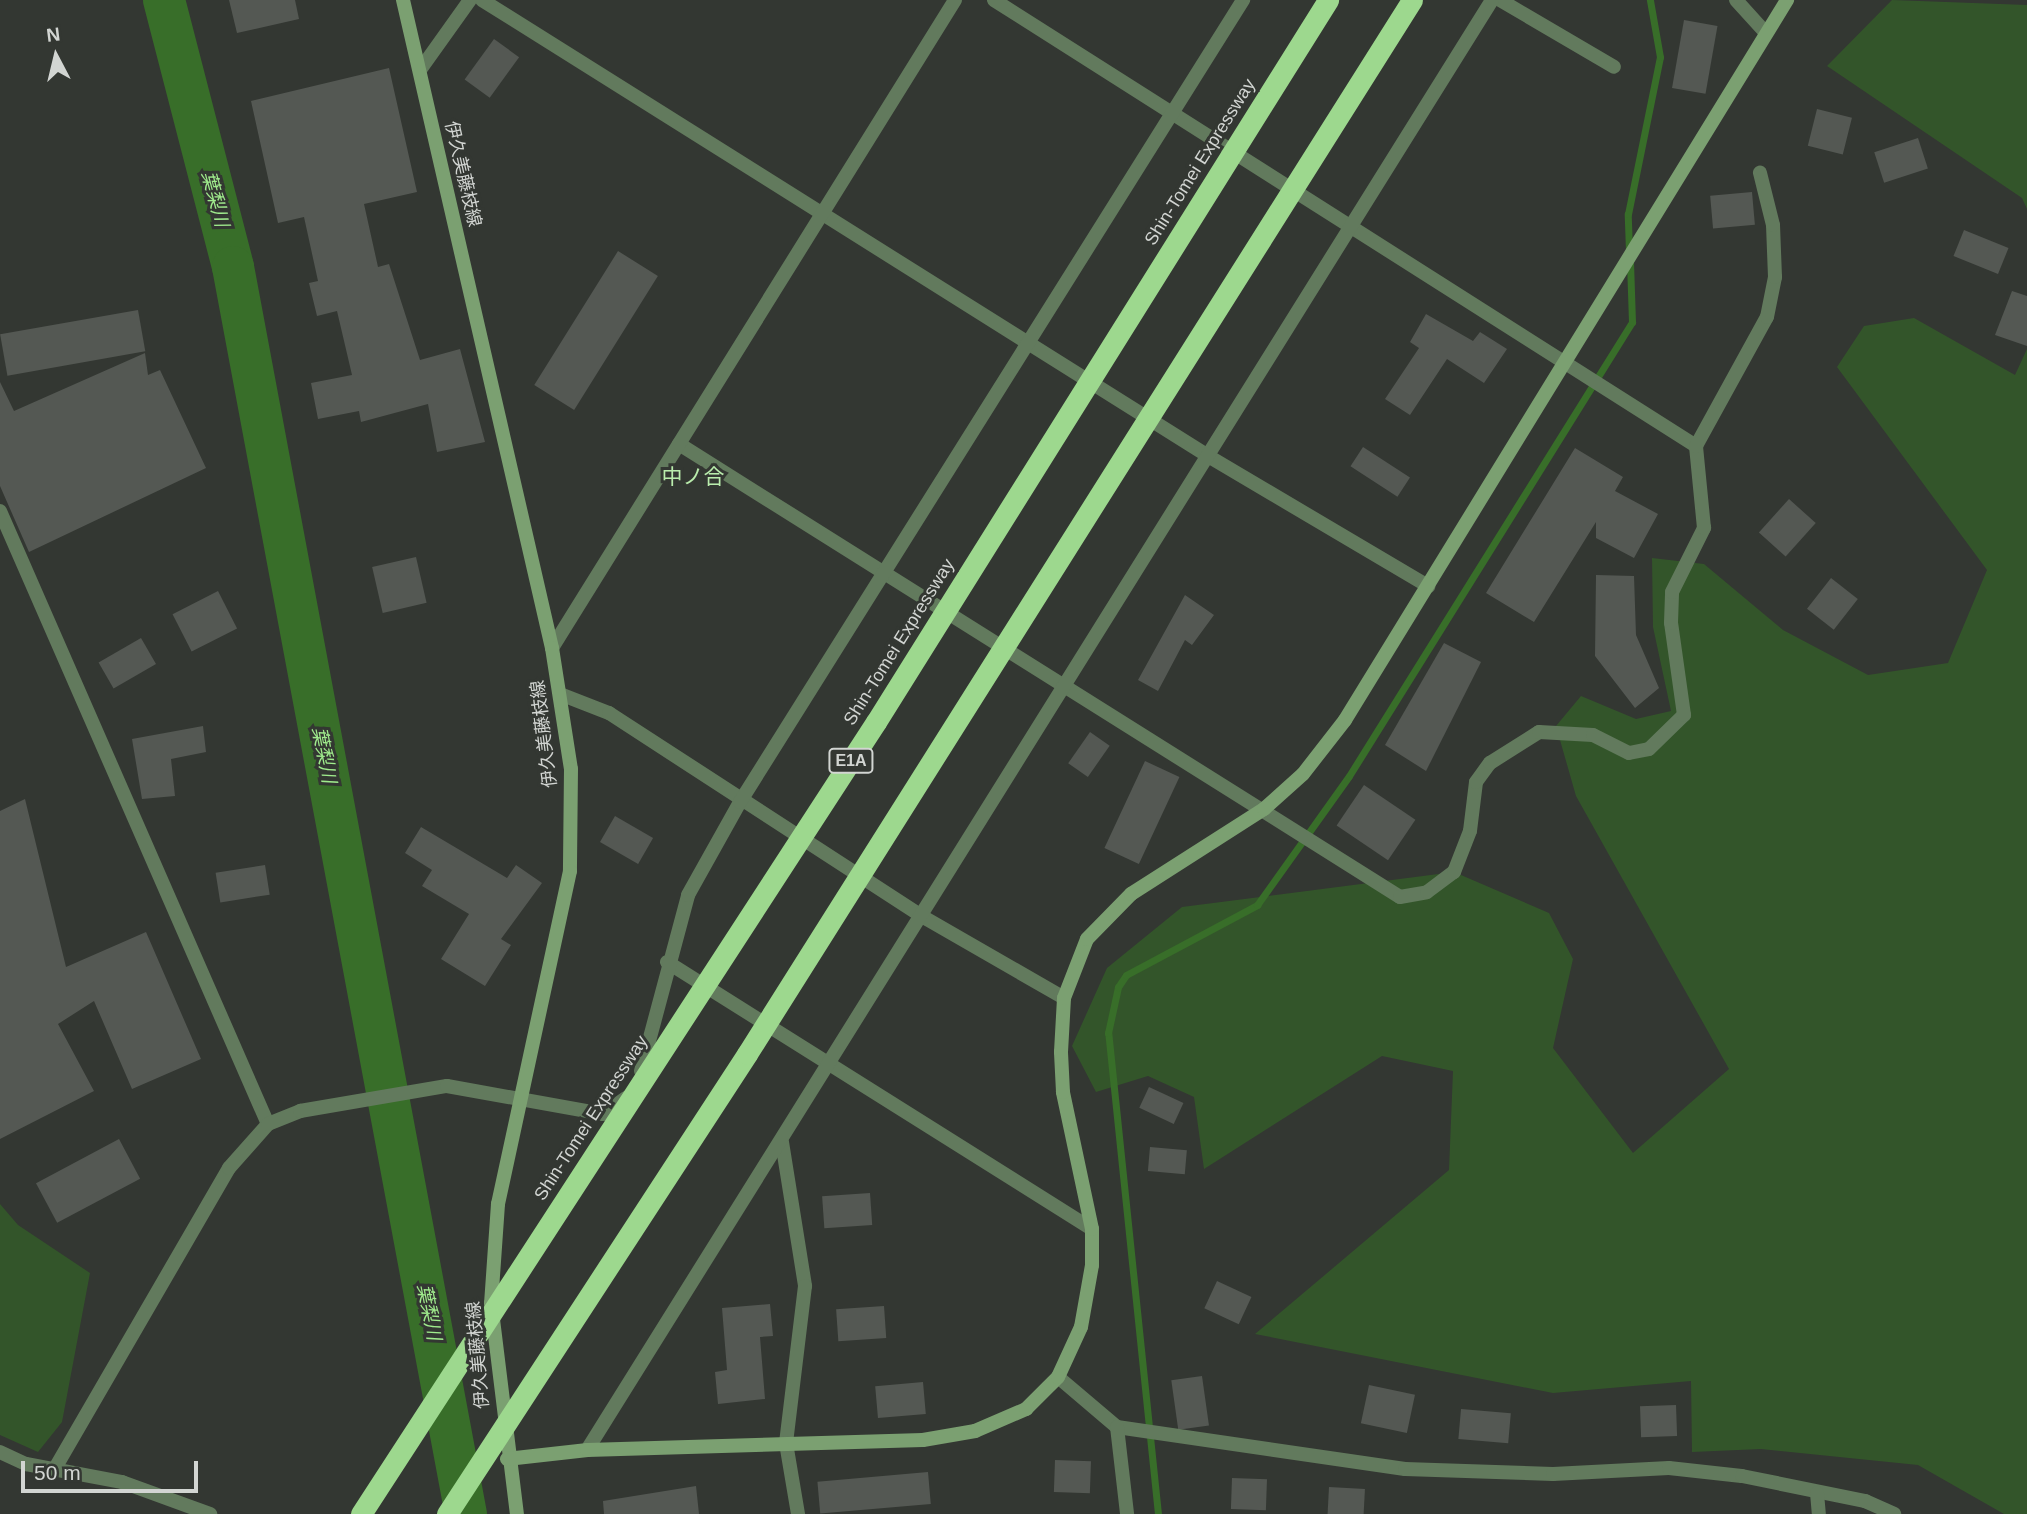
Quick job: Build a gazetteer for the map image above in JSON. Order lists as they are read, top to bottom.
{
  "streets": {
    "highway": ["Shin-Tomei Expressway", "E1A"],
    "street": ["伊久美藤枝線"]
  },
  "districts": ["中ノ合"],
  "water": ["葉梨川"],
  "scale_bar": "50 m",
  "north": "top"
}
